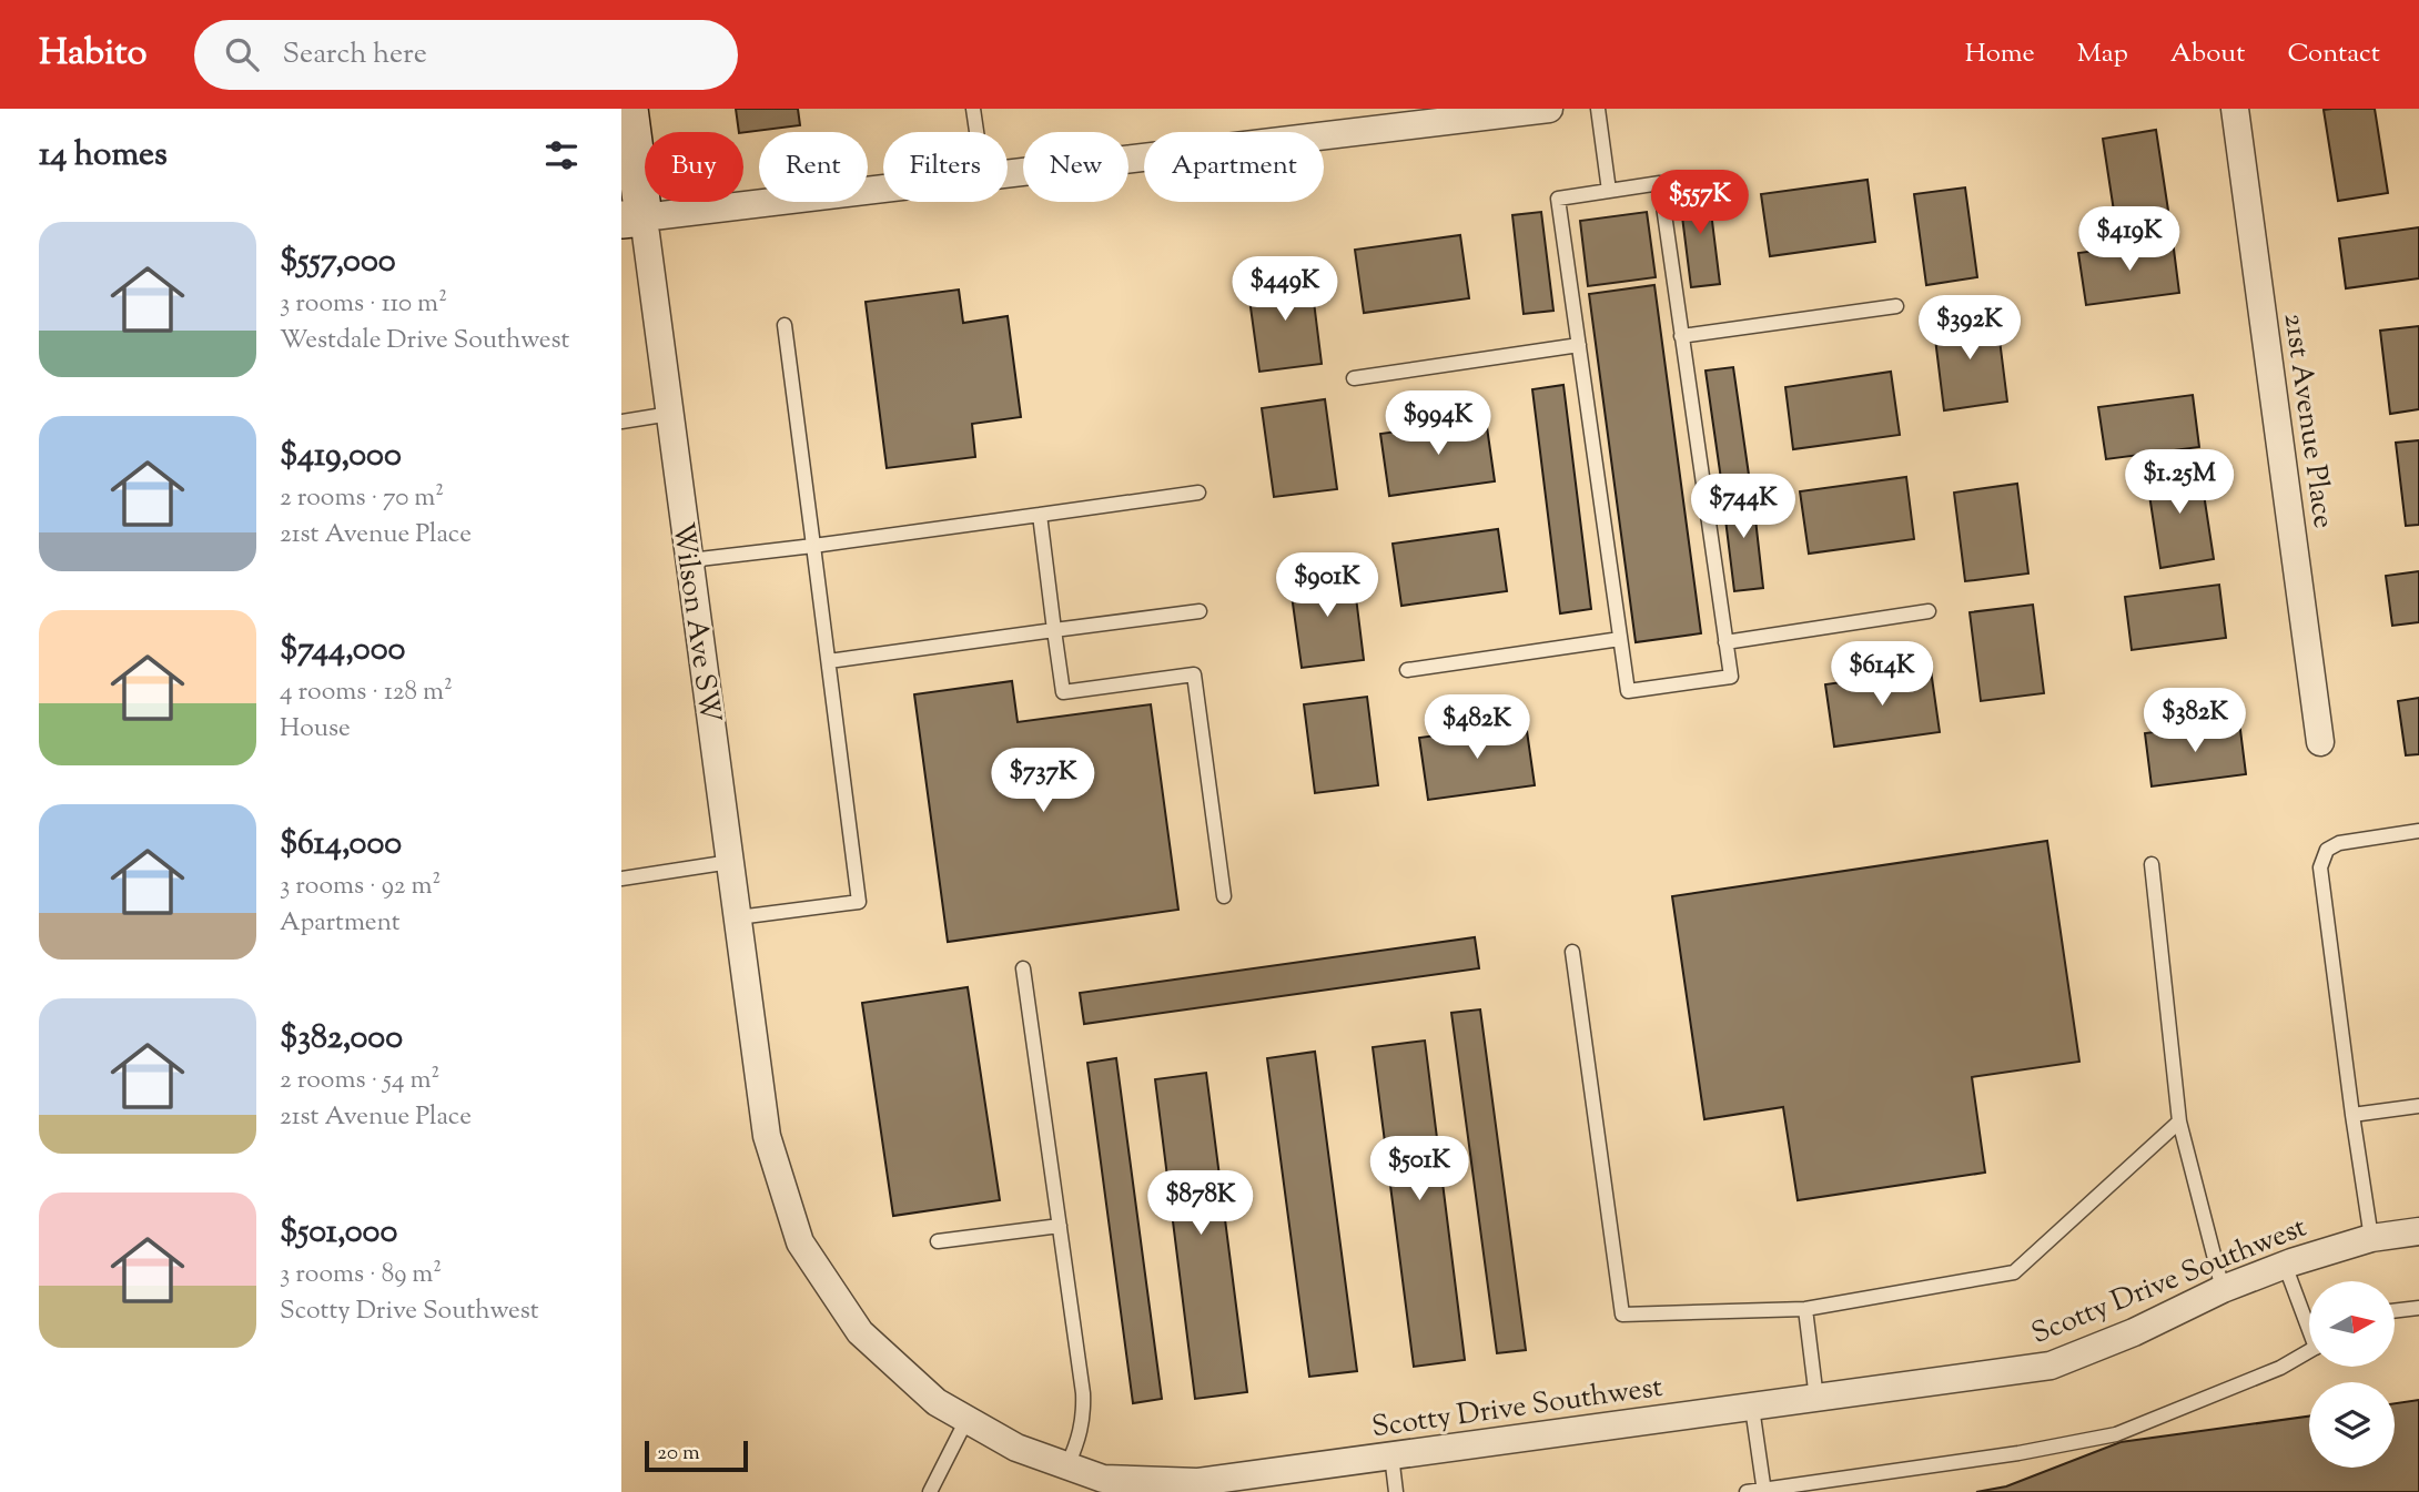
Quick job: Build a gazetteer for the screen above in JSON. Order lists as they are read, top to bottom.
{
  "streets": {
    "street": ["21st Avenue Place", "Wilson Ave SW", "Scotty Drive Southwest"]
  },
  "crossings": [
    ["Wilson Ave SW", "Scotty Drive Southwest"]
  ],
  "scale_bar": "20 m",
  "north": "right",
  "page": {
    "header": "Habito",
    "search": "Search here",
    "nav": [
      "Home",
      "Map",
      "About",
      "Contact"
    ],
    "heading": "14 homes",
    "chip": [
      "Buy",
      "Rent",
      "Filters",
      "New",
      "Apartment"
    ],
    "price": [
      "$557K",
      "$419K",
      "$449K",
      "$392K",
      "$994K",
      "$1.25M",
      "$744K",
      "$901K",
      "$614K",
      "$382K",
      "$482K",
      "$737K",
      "$501K",
      "$878K"
    ],
    "list": [
      {
        "name": "$557,000",
        "note": "3 rooms · 110 m² · Westdale Drive Southwest"
      },
      {
        "name": "$419,000",
        "note": "2 rooms · 70 m² · 21st Avenue Place"
      },
      {
        "name": "$744,000",
        "note": "4 rooms · 128 m² · House"
      },
      {
        "name": "$614,000",
        "note": "3 rooms · 92 m² · Apartment"
      },
      {
        "name": "$382,000",
        "note": "2 rooms · 54 m² · 21st Avenue Place"
      },
      {
        "name": "$501,000",
        "note": "3 rooms · 89 m² · Scotty Drive Southwest"
      }
    ],
    "scale": "20 m"
  }
}
